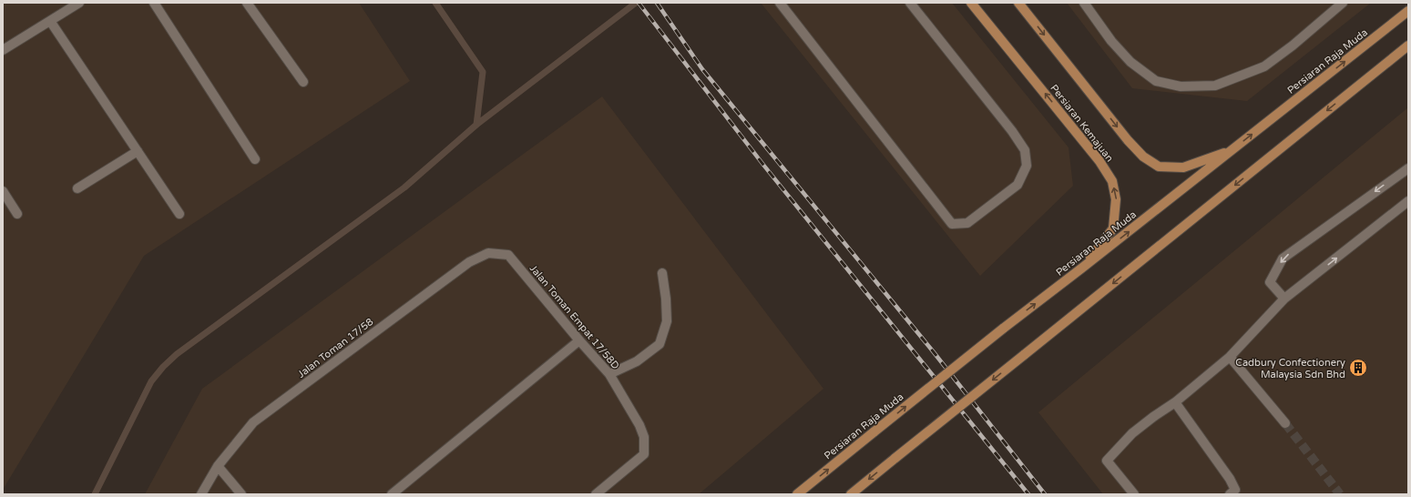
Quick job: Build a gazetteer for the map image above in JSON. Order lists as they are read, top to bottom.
{
  "streets": {
    "main road": ["Persiaran Raja Muda", "Persiaran Kemajuan"],
    "lane": ["Jalan Toman Empat 17/58D", "Jalan Toman 17/58"]
  },
  "crossings": [
    ["Persiaran Raja Muda", "Persiaran Kemajuan"],
    ["Jalan Toman Empat 17/58D", "Jalan Toman 17/58"]
  ],
  "one_way": ["Persiaran Kemajuan"],
  "places": {
    "building": ["Cadbury Confectionery Malaysia Sdn Bhd"]
  }
}
